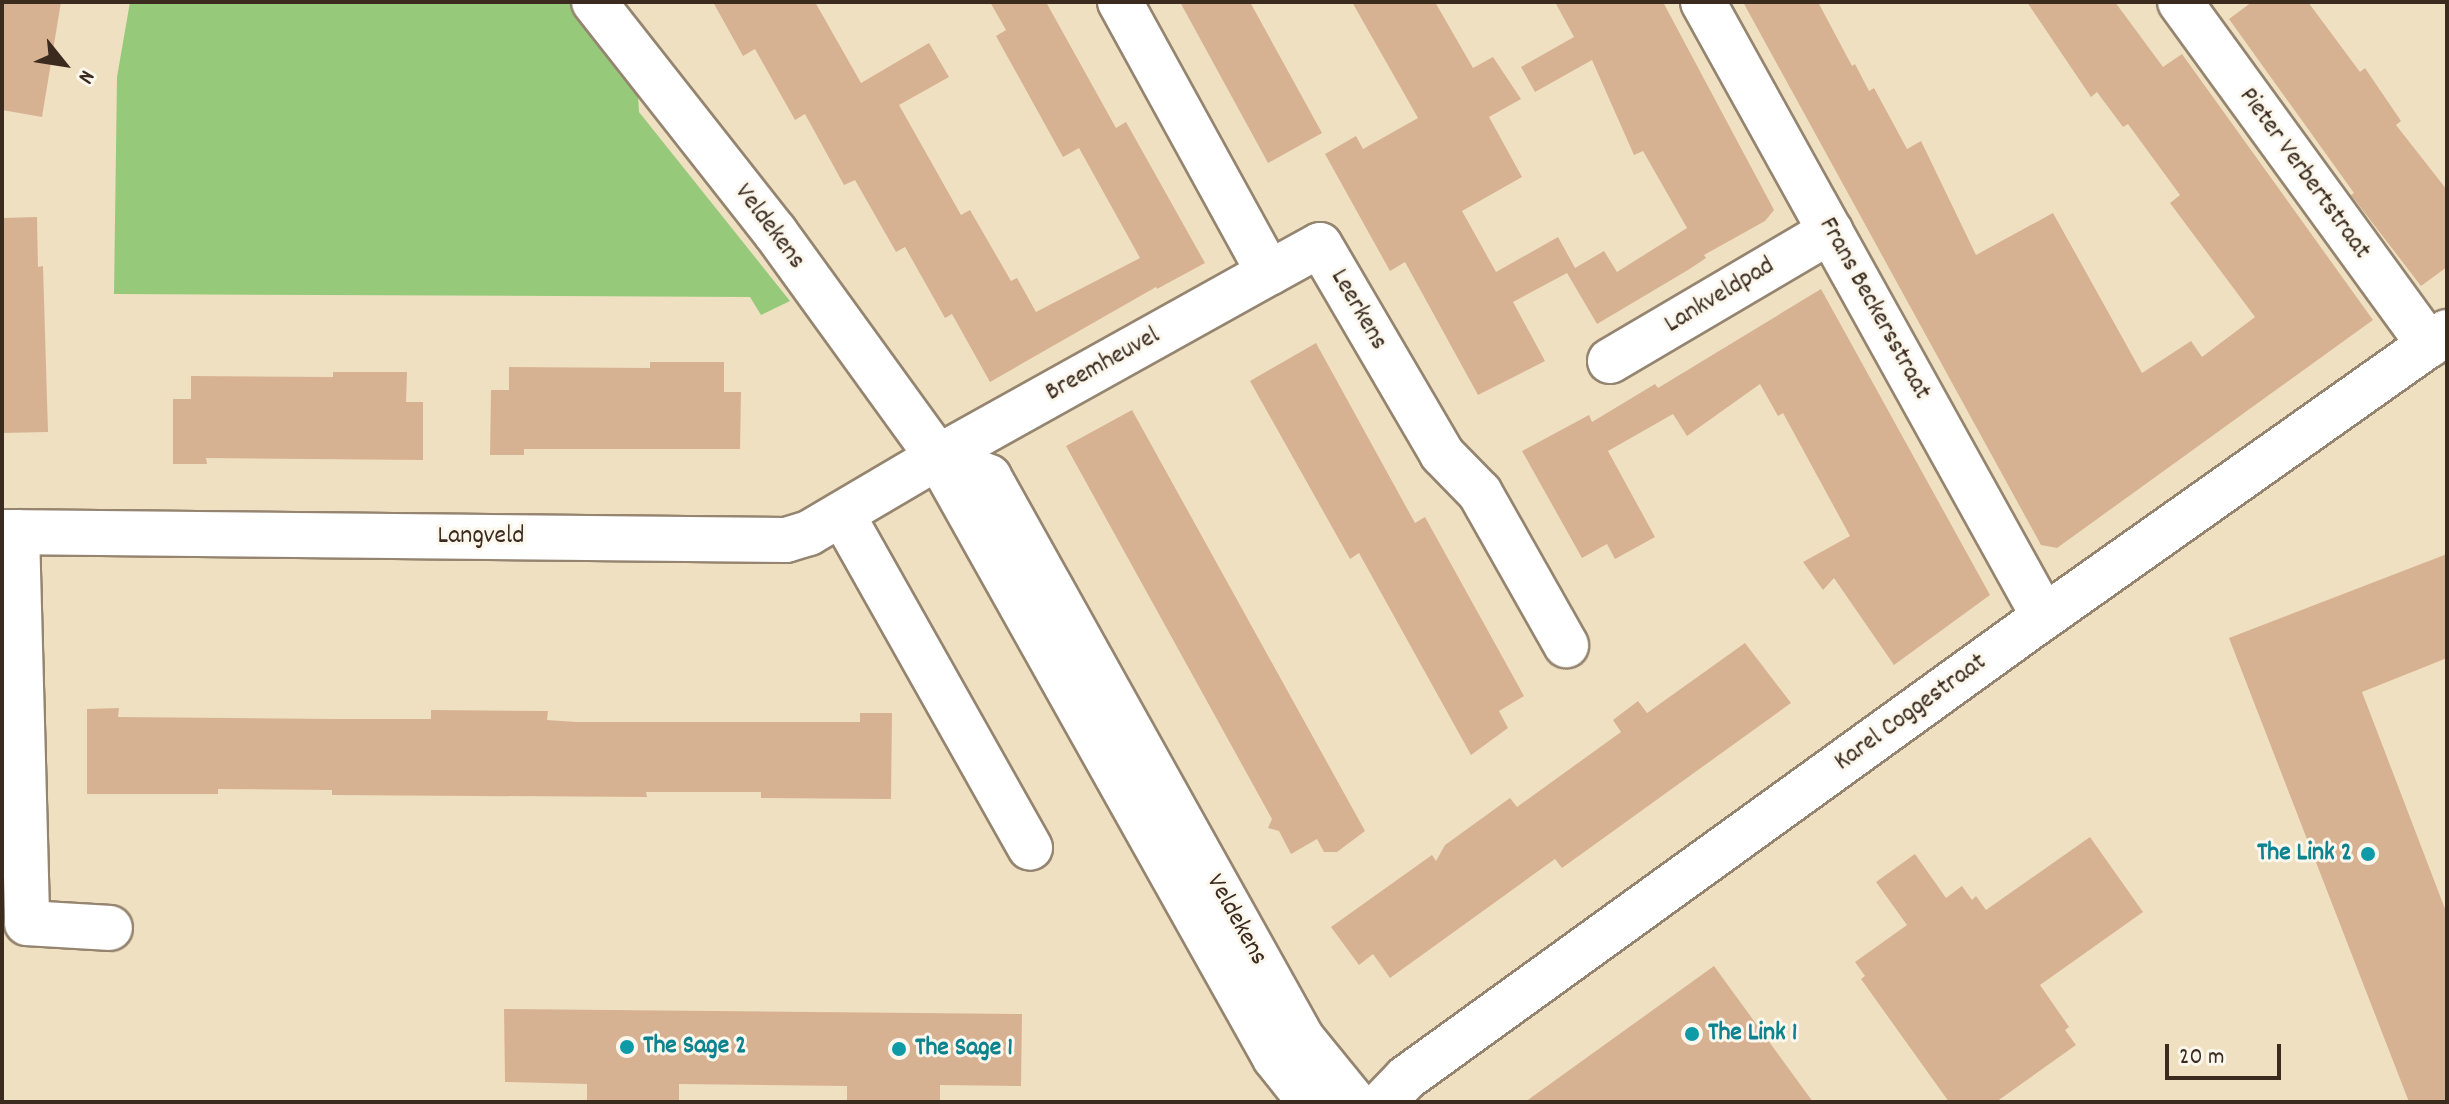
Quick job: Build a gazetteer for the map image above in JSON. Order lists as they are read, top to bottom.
{
  "streets": {
    "street": [
      "Pieter Verbertstraat",
      "Veldekens",
      "Lankveldpad",
      "Frans Beckersstraat",
      "Leerkens",
      "Breemheuvel",
      "Langveld",
      "Karel Coggestraat"
    ]
  },
  "crossings": [
    ["Pieter Verbertstraat", "Karel Coggestraat"],
    ["Veldekens", "Breemheuvel"],
    ["Veldekens", "Langveld"],
    ["Lankveldpad", "Frans Beckersstraat"],
    ["Frans Beckersstraat", "Karel Coggestraat"],
    ["Leerkens", "Breemheuvel"],
    ["Breemheuvel", "Langveld"]
  ],
  "places": [
    "The Link 2",
    "The Link 1",
    "The Sage 2",
    "The Sage 1"
  ],
  "scale_bar": "20 m",
  "north": "bottom right"
}
